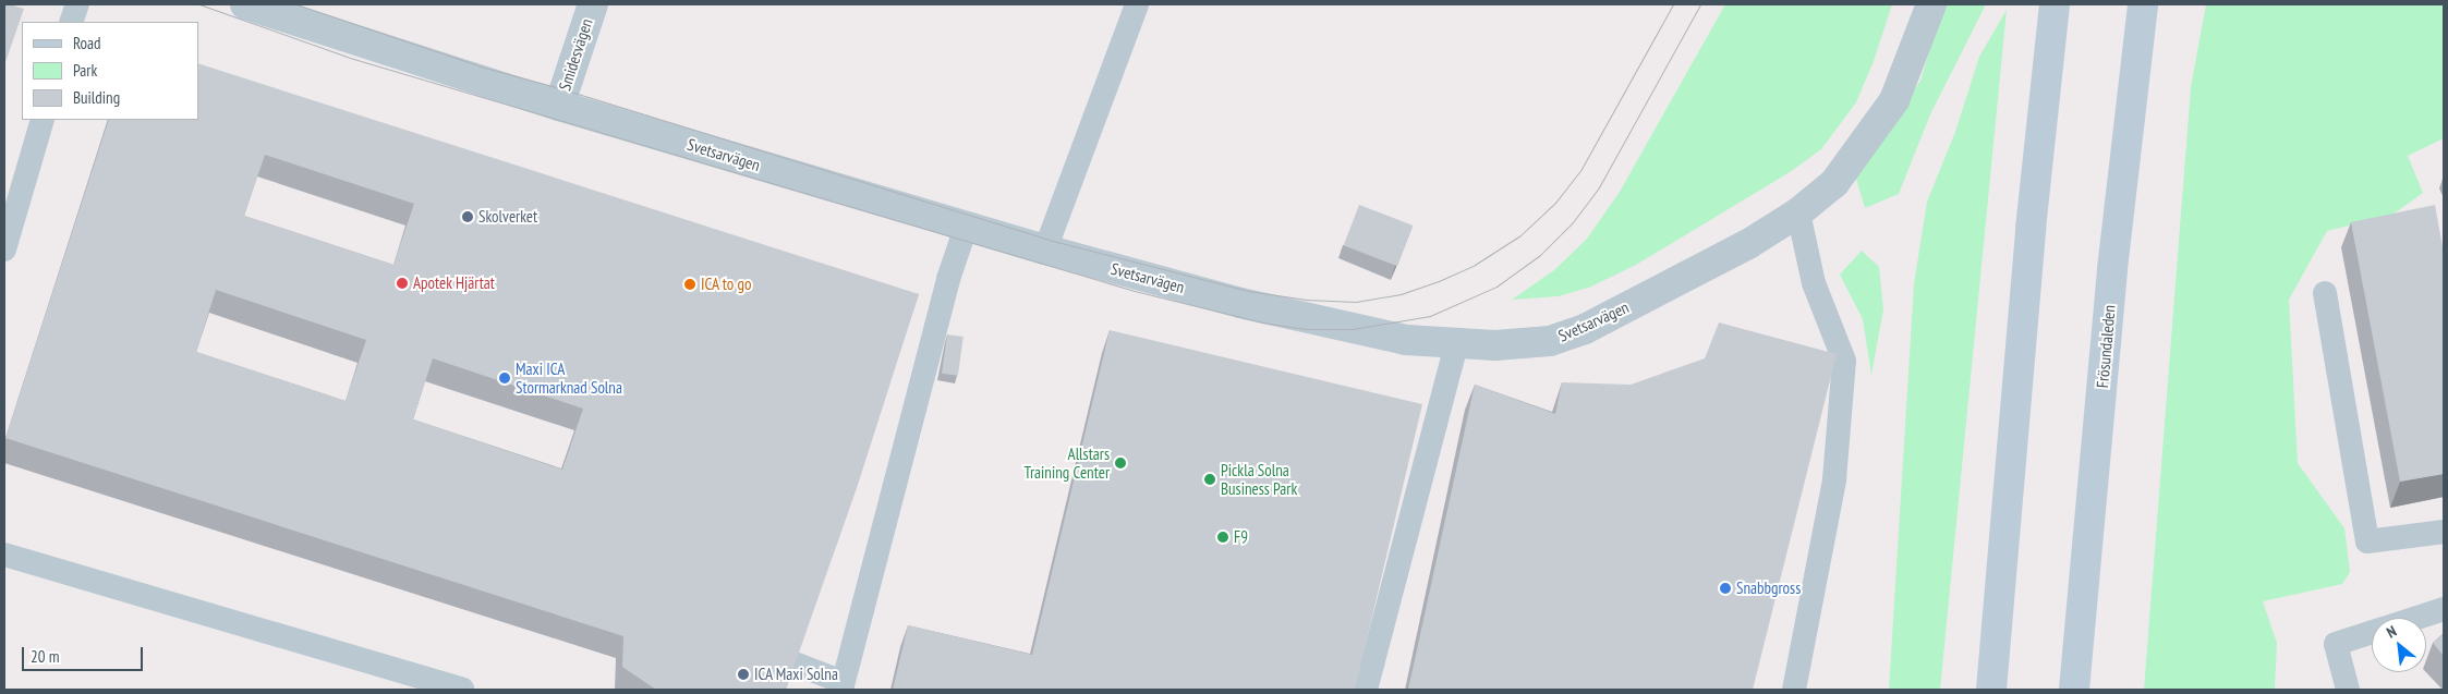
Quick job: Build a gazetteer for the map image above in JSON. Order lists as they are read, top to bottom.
{
  "streets": {
    "main road": ["Frösundaleden"],
    "street": ["Smidesvägen", "Svetsarvägen"]
  },
  "crossings": [
    ["Smidesvägen", "Svetsarvägen"]
  ],
  "places": [
    "Skolverket",
    "Apotek Hjärtat",
    "ICA to go",
    "Maxi ICA Stormarknad Solna",
    "Allstars Training Center",
    "Pickla Solna Business Park",
    "F9",
    "Snabbgross",
    "ICA Maxi Solna"
  ],
  "legend": ["Road", "Park", "Building"],
  "scale_bar": "20 m",
  "north": "top left"
}
